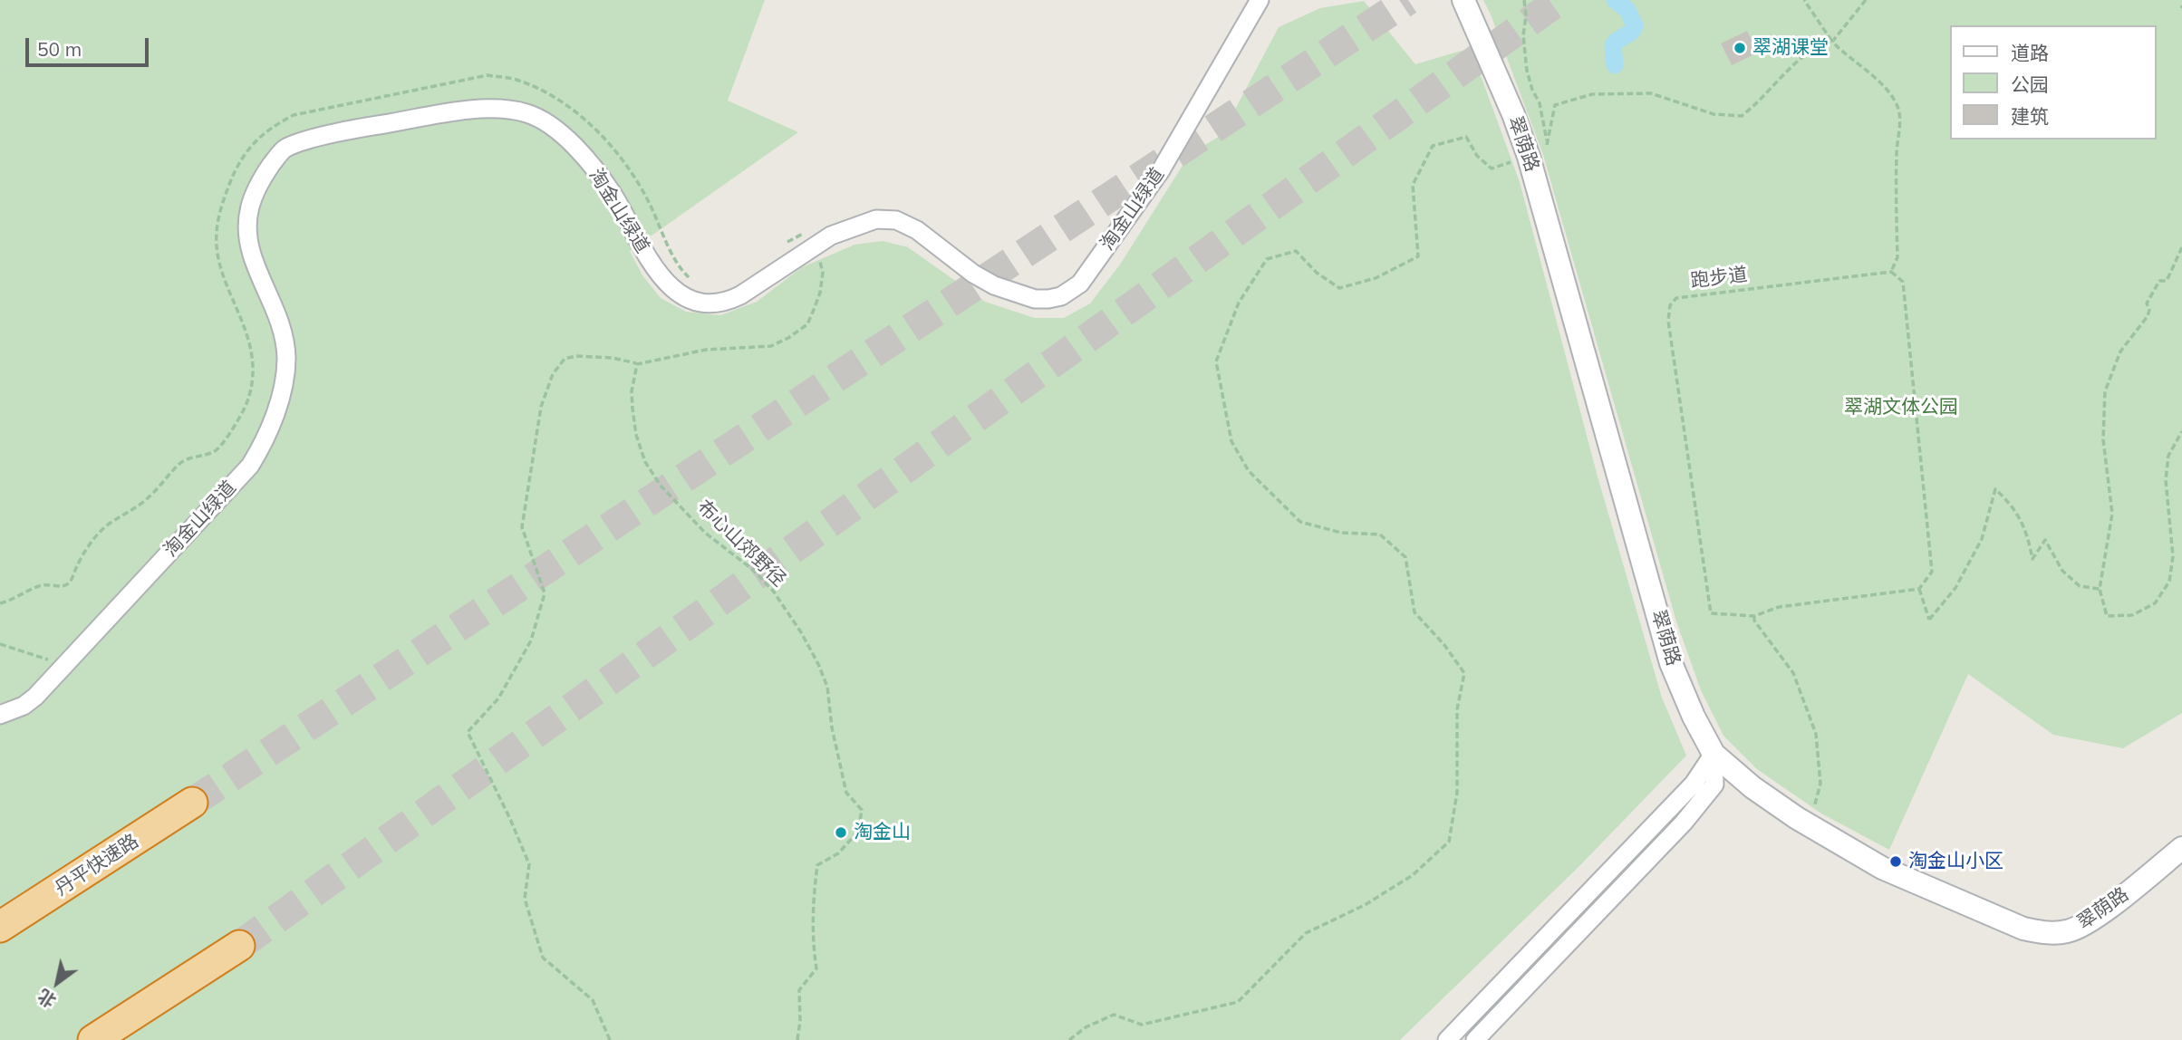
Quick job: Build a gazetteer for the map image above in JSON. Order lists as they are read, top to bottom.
{
  "streets": {
    "highway": ["丹平快速路"],
    "street": ["翠荫路", "淘金山绿道"],
    "path": ["跑步道", "布心山郊野径"]
  },
  "parks": ["翠湖文体公园"],
  "places": ["翠湖课堂", "淘金山", "淘金山小区"],
  "legend": ["道路", "公园", "建筑"],
  "scale_bar": "50 m",
  "north": "bottom left"
}
